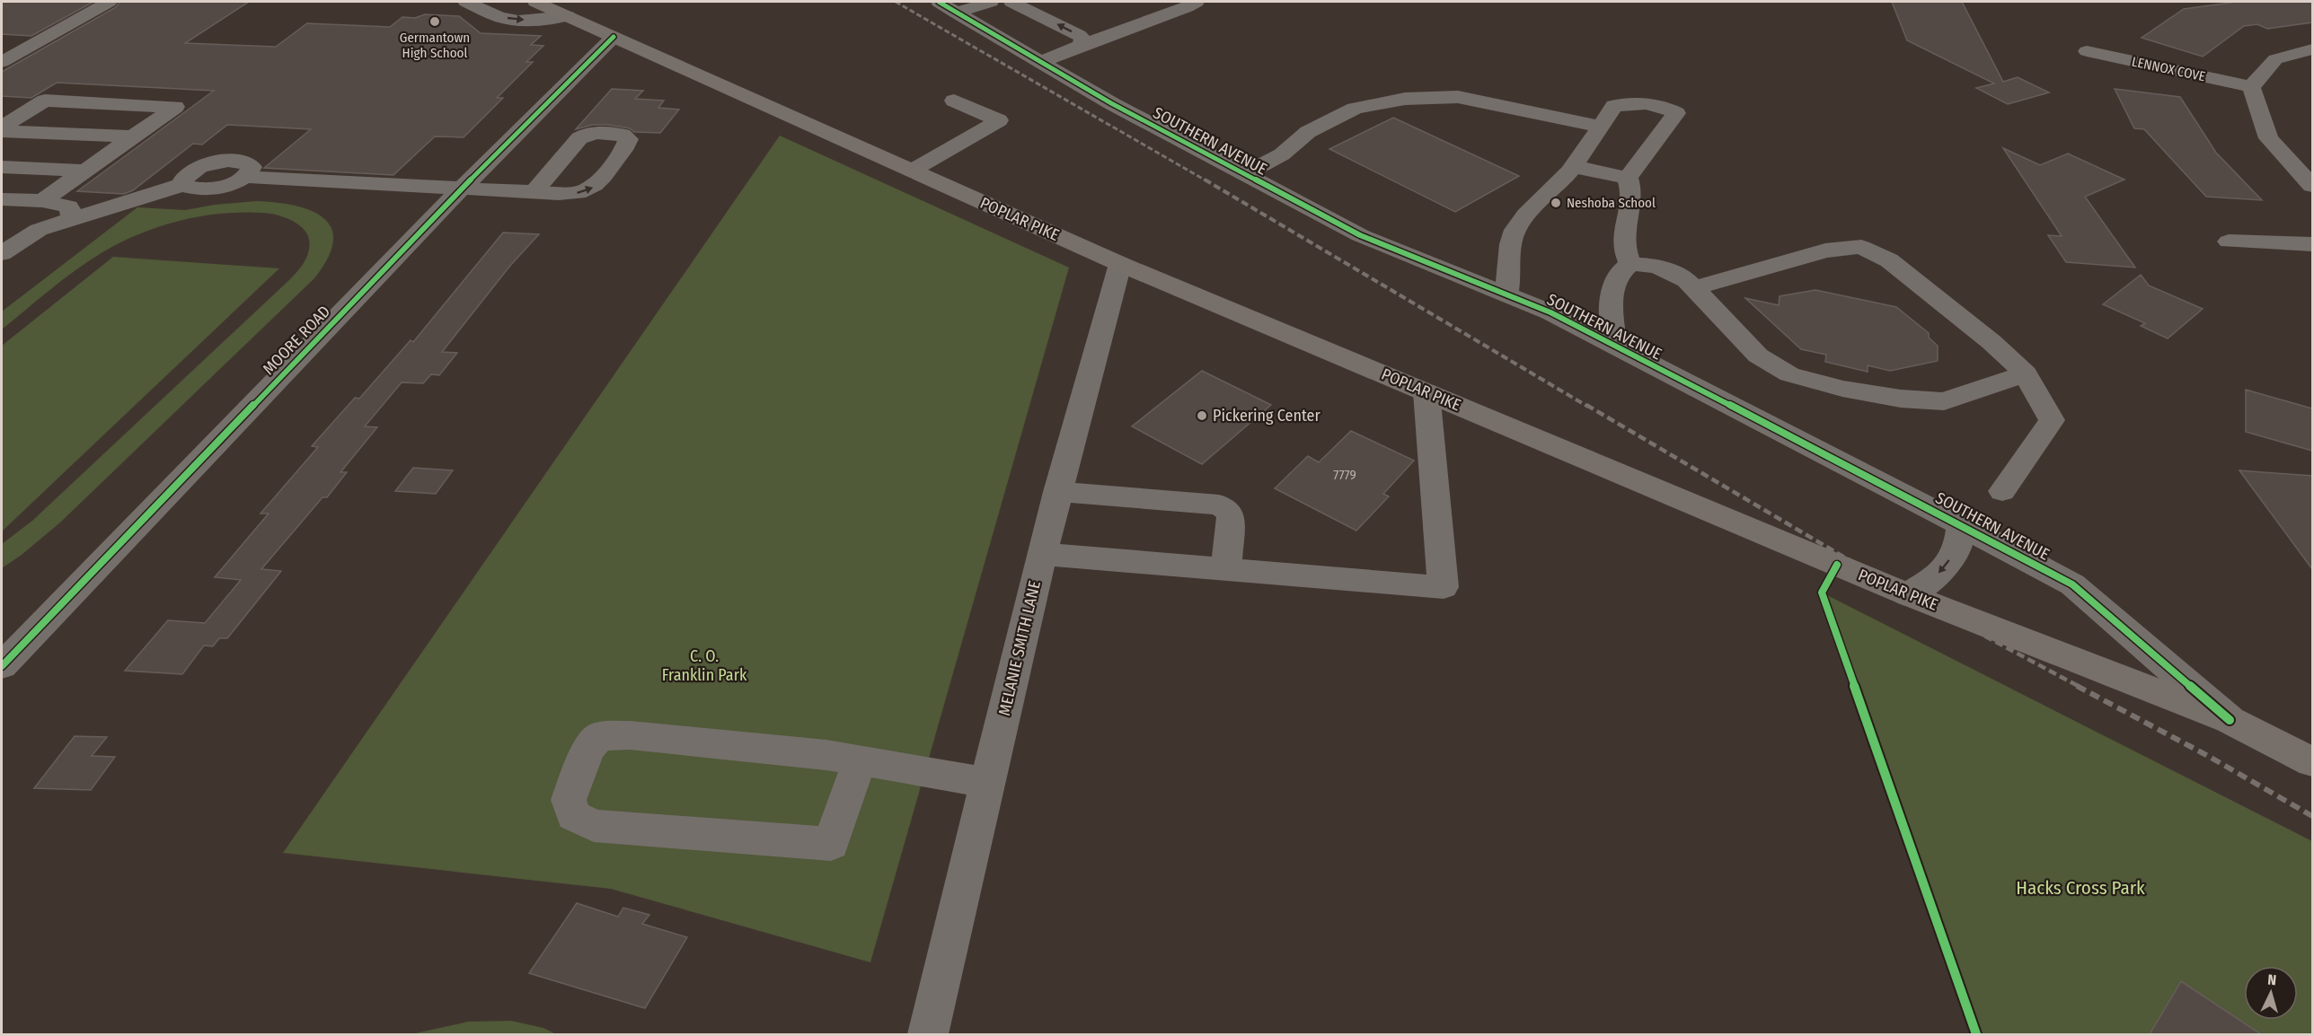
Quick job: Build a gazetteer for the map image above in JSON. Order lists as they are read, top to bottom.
{
  "streets": {
    "main road": ["POPLAR PIKE"],
    "street": [
      "LENNOX COVE",
      "SOUTHERN AVENUE",
      "MOORE ROAD",
      "MELANIE SMITH LANE"
    ]
  },
  "crossings": [
    ["SOUTHERN AVENUE", "POPLAR PIKE"],
    ["POPLAR PIKE", "MOORE ROAD"],
    ["POPLAR PIKE", "MELANIE SMITH LANE"]
  ],
  "parks": ["C. O. Franklin Park", "Hacks Cross Park"],
  "places": ["Germantown High School", "Neshoba School", "Pickering Center"],
  "house_numbers": ["7779"],
  "north": "top"
}
